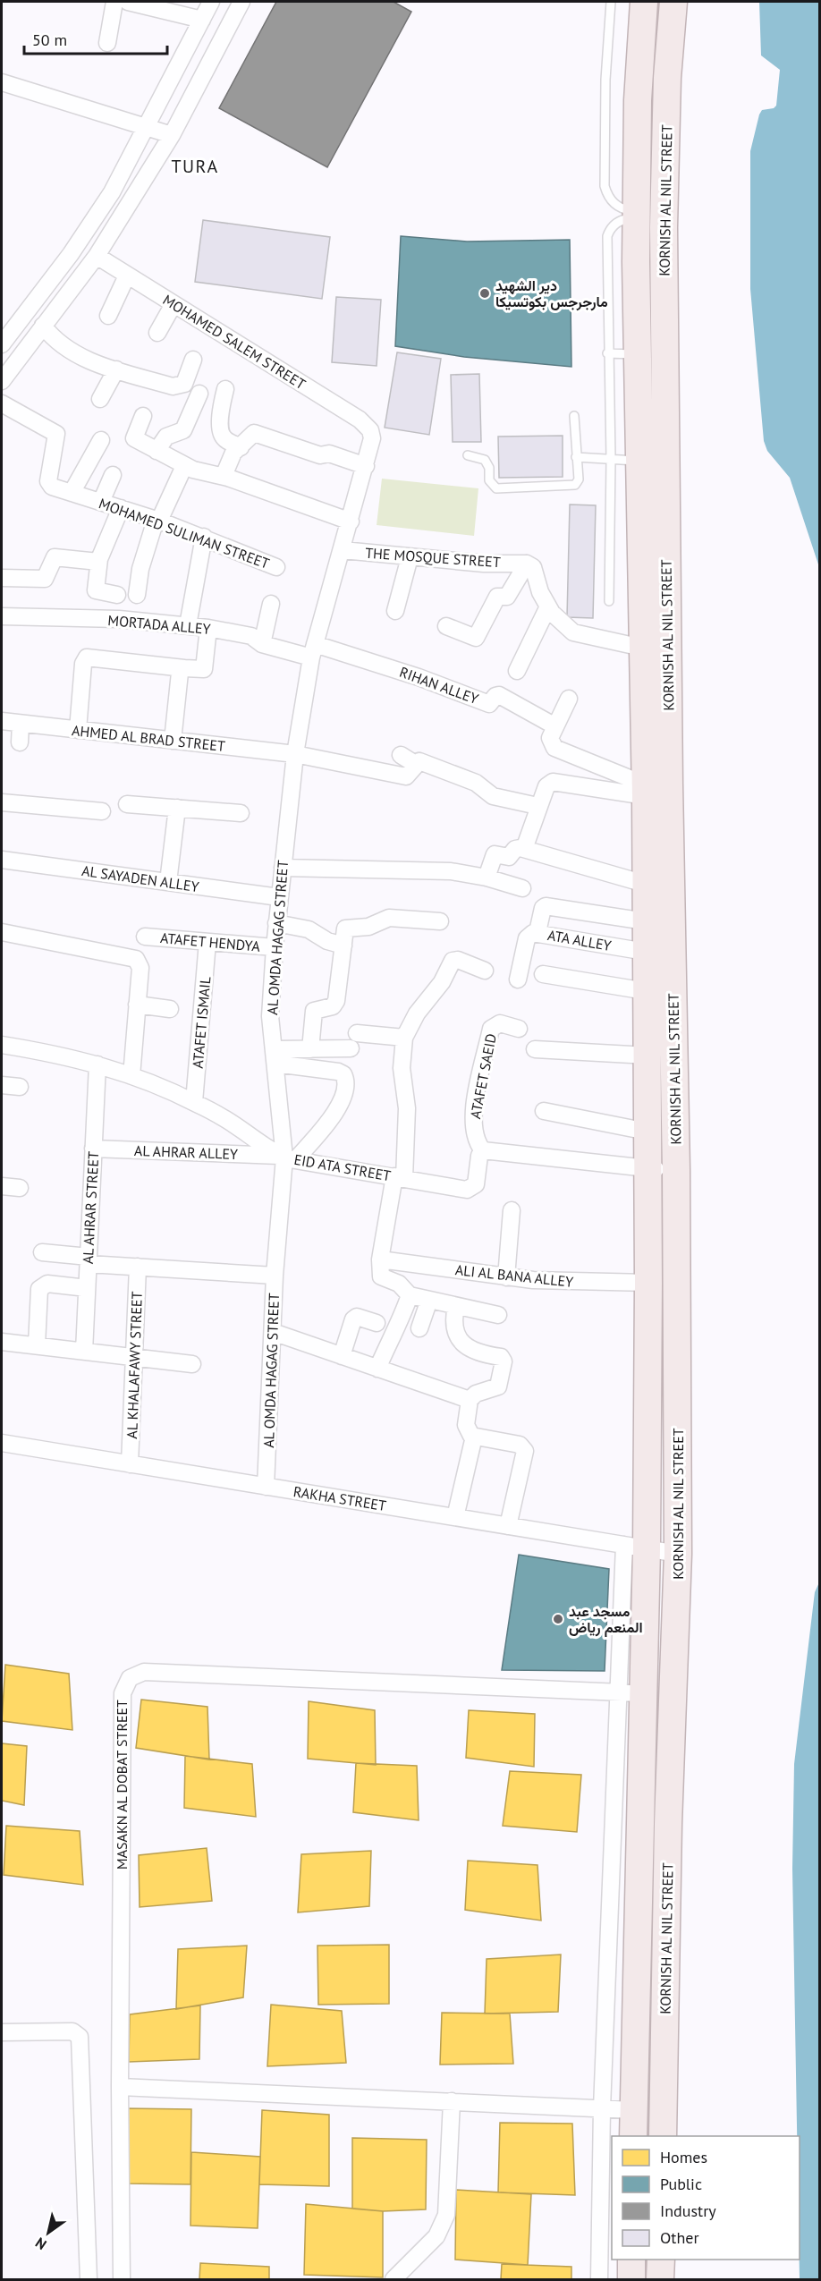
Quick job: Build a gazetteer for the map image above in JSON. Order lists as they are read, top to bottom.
{
  "streets": {
    "highway": ["KORNISH AL NIL STREET"],
    "street": [
      "MOHAMED SALEM STREET",
      "MOHAMED SULIMAN STREET",
      "THE MOSQUE STREET",
      "MORTADA ALLEY",
      "RIHAN ALLEY",
      "AHMED AL BRAD STREET",
      "AL SAYADEN ALLEY",
      "AL OMDA HAGAG STREET",
      "ATA ALLEY",
      "ATAFET HENDYA",
      "ATAFET ISMAIL",
      "ATAFET SAEID",
      "AL AHRAR ALLEY",
      "EID ATA STREET",
      "AL AHRAR STREET",
      "ALI AL BANA ALLEY",
      "AL KHALAFAWY STREET",
      "RAKHA STREET",
      "MASAKN AL DOBAT STREET"
    ]
  },
  "crossings": [
    ["KORNISH AL NIL STREET", "ATA ALLEY"],
    ["KORNISH AL NIL STREET", "ALI AL BANA ALLEY"],
    ["KORNISH AL NIL STREET", "RAKHA STREET"],
    ["KORNISH AL NIL STREET", "MASAKN AL DOBAT STREET"],
    ["MOHAMED SALEM STREET", "AL OMDA HAGAG STREET"],
    ["THE MOSQUE STREET", "AL OMDA HAGAG STREET"],
    ["MORTADA ALLEY", "RIHAN ALLEY"],
    ["MORTADA ALLEY", "AL OMDA HAGAG STREET"],
    ["RIHAN ALLEY", "AL OMDA HAGAG STREET"],
    ["AHMED AL BRAD STREET", "AL OMDA HAGAG STREET"],
    ["AL SAYADEN ALLEY", "AL OMDA HAGAG STREET"],
    ["AL OMDA HAGAG STREET", "ATAFET HENDYA"],
    ["AL OMDA HAGAG STREET", "AL AHRAR ALLEY"],
    ["AL OMDA HAGAG STREET", "EID ATA STREET"],
    ["AL OMDA HAGAG STREET", "RAKHA STREET"],
    ["ATAFET HENDYA", "ATAFET ISMAIL"],
    ["ATAFET ISMAIL", "EID ATA STREET"],
    ["ATAFET SAEID", "EID ATA STREET"],
    ["AL AHRAR ALLEY", "EID ATA STREET"],
    ["AL AHRAR ALLEY", "AL AHRAR STREET"],
    ["EID ATA STREET", "AL AHRAR STREET"],
    ["AL KHALAFAWY STREET", "RAKHA STREET"]
  ],
  "districts": ["TURA"],
  "places": ["دير الشهيد مارجرجس بكوتسيكا", "مسجد عبد المنعم رياض"],
  "legend": [
    "Homes",
    "Public",
    "Industry",
    "Other"
  ],
  "scale_bar": "50 m",
  "north": "bottom left"
}
